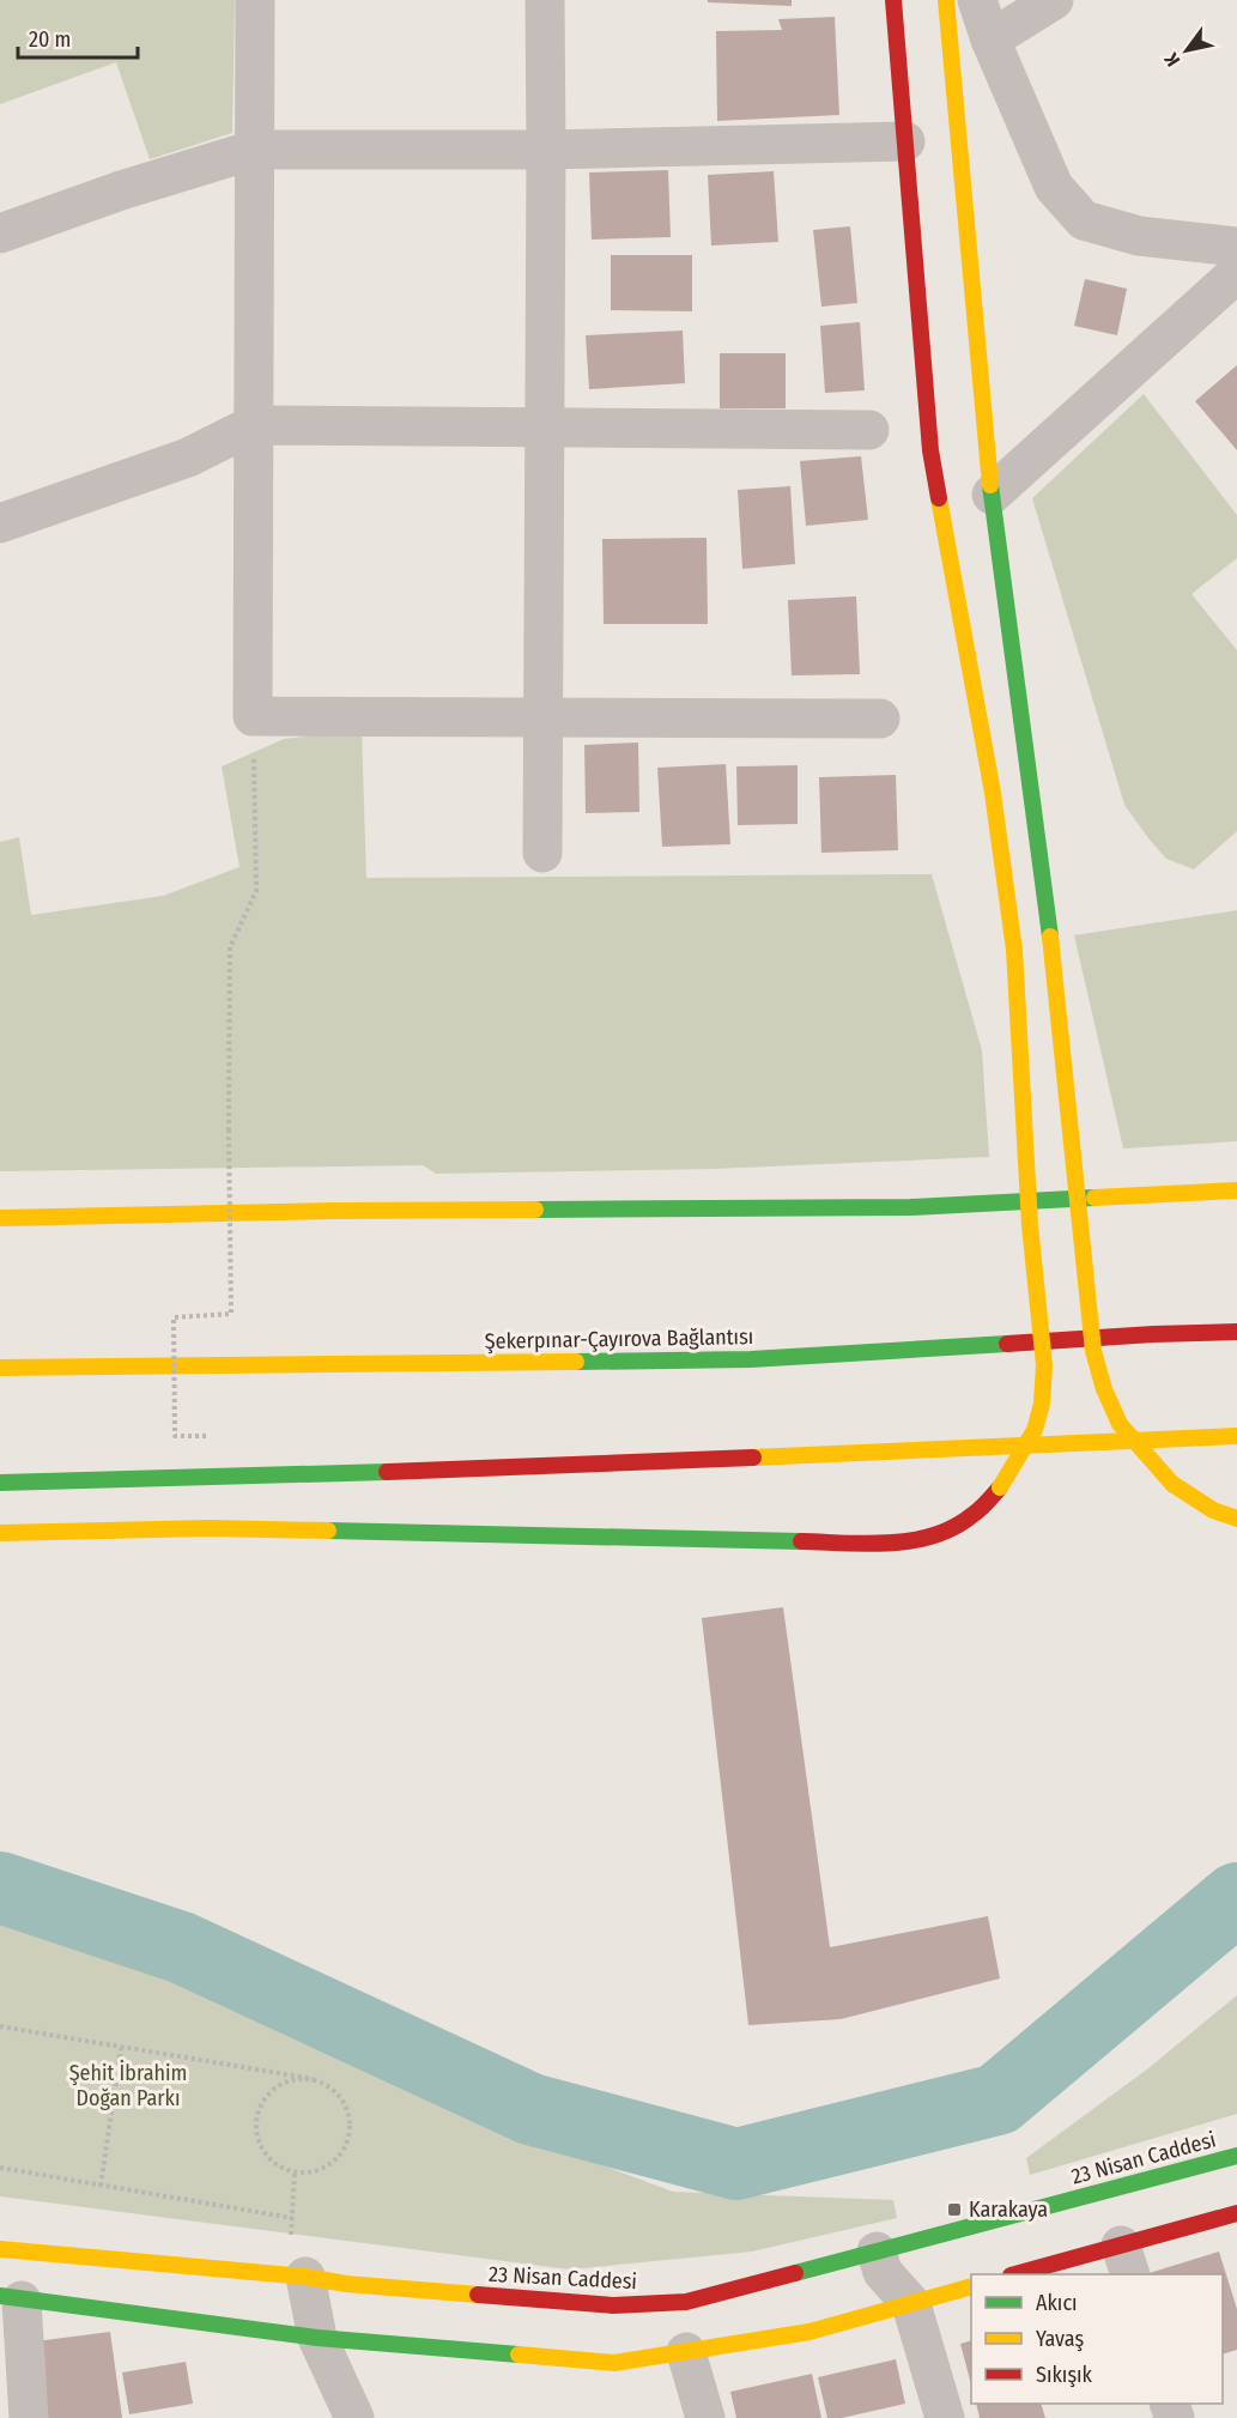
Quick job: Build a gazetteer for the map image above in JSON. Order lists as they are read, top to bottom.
{
  "streets": {
    "main road": ["Şekerpınar-Çayırova Bağlantısı", "23 Nisan Caddesi"]
  },
  "parks": ["Şehit İbrahim Doğan Parkı"],
  "places": {
    "transit": ["Karakaya"]
  },
  "legend": ["Akıcı", "Yavaş", "Sıkışık"],
  "scale_bar": "20 m",
  "north": "bottom left"
}
